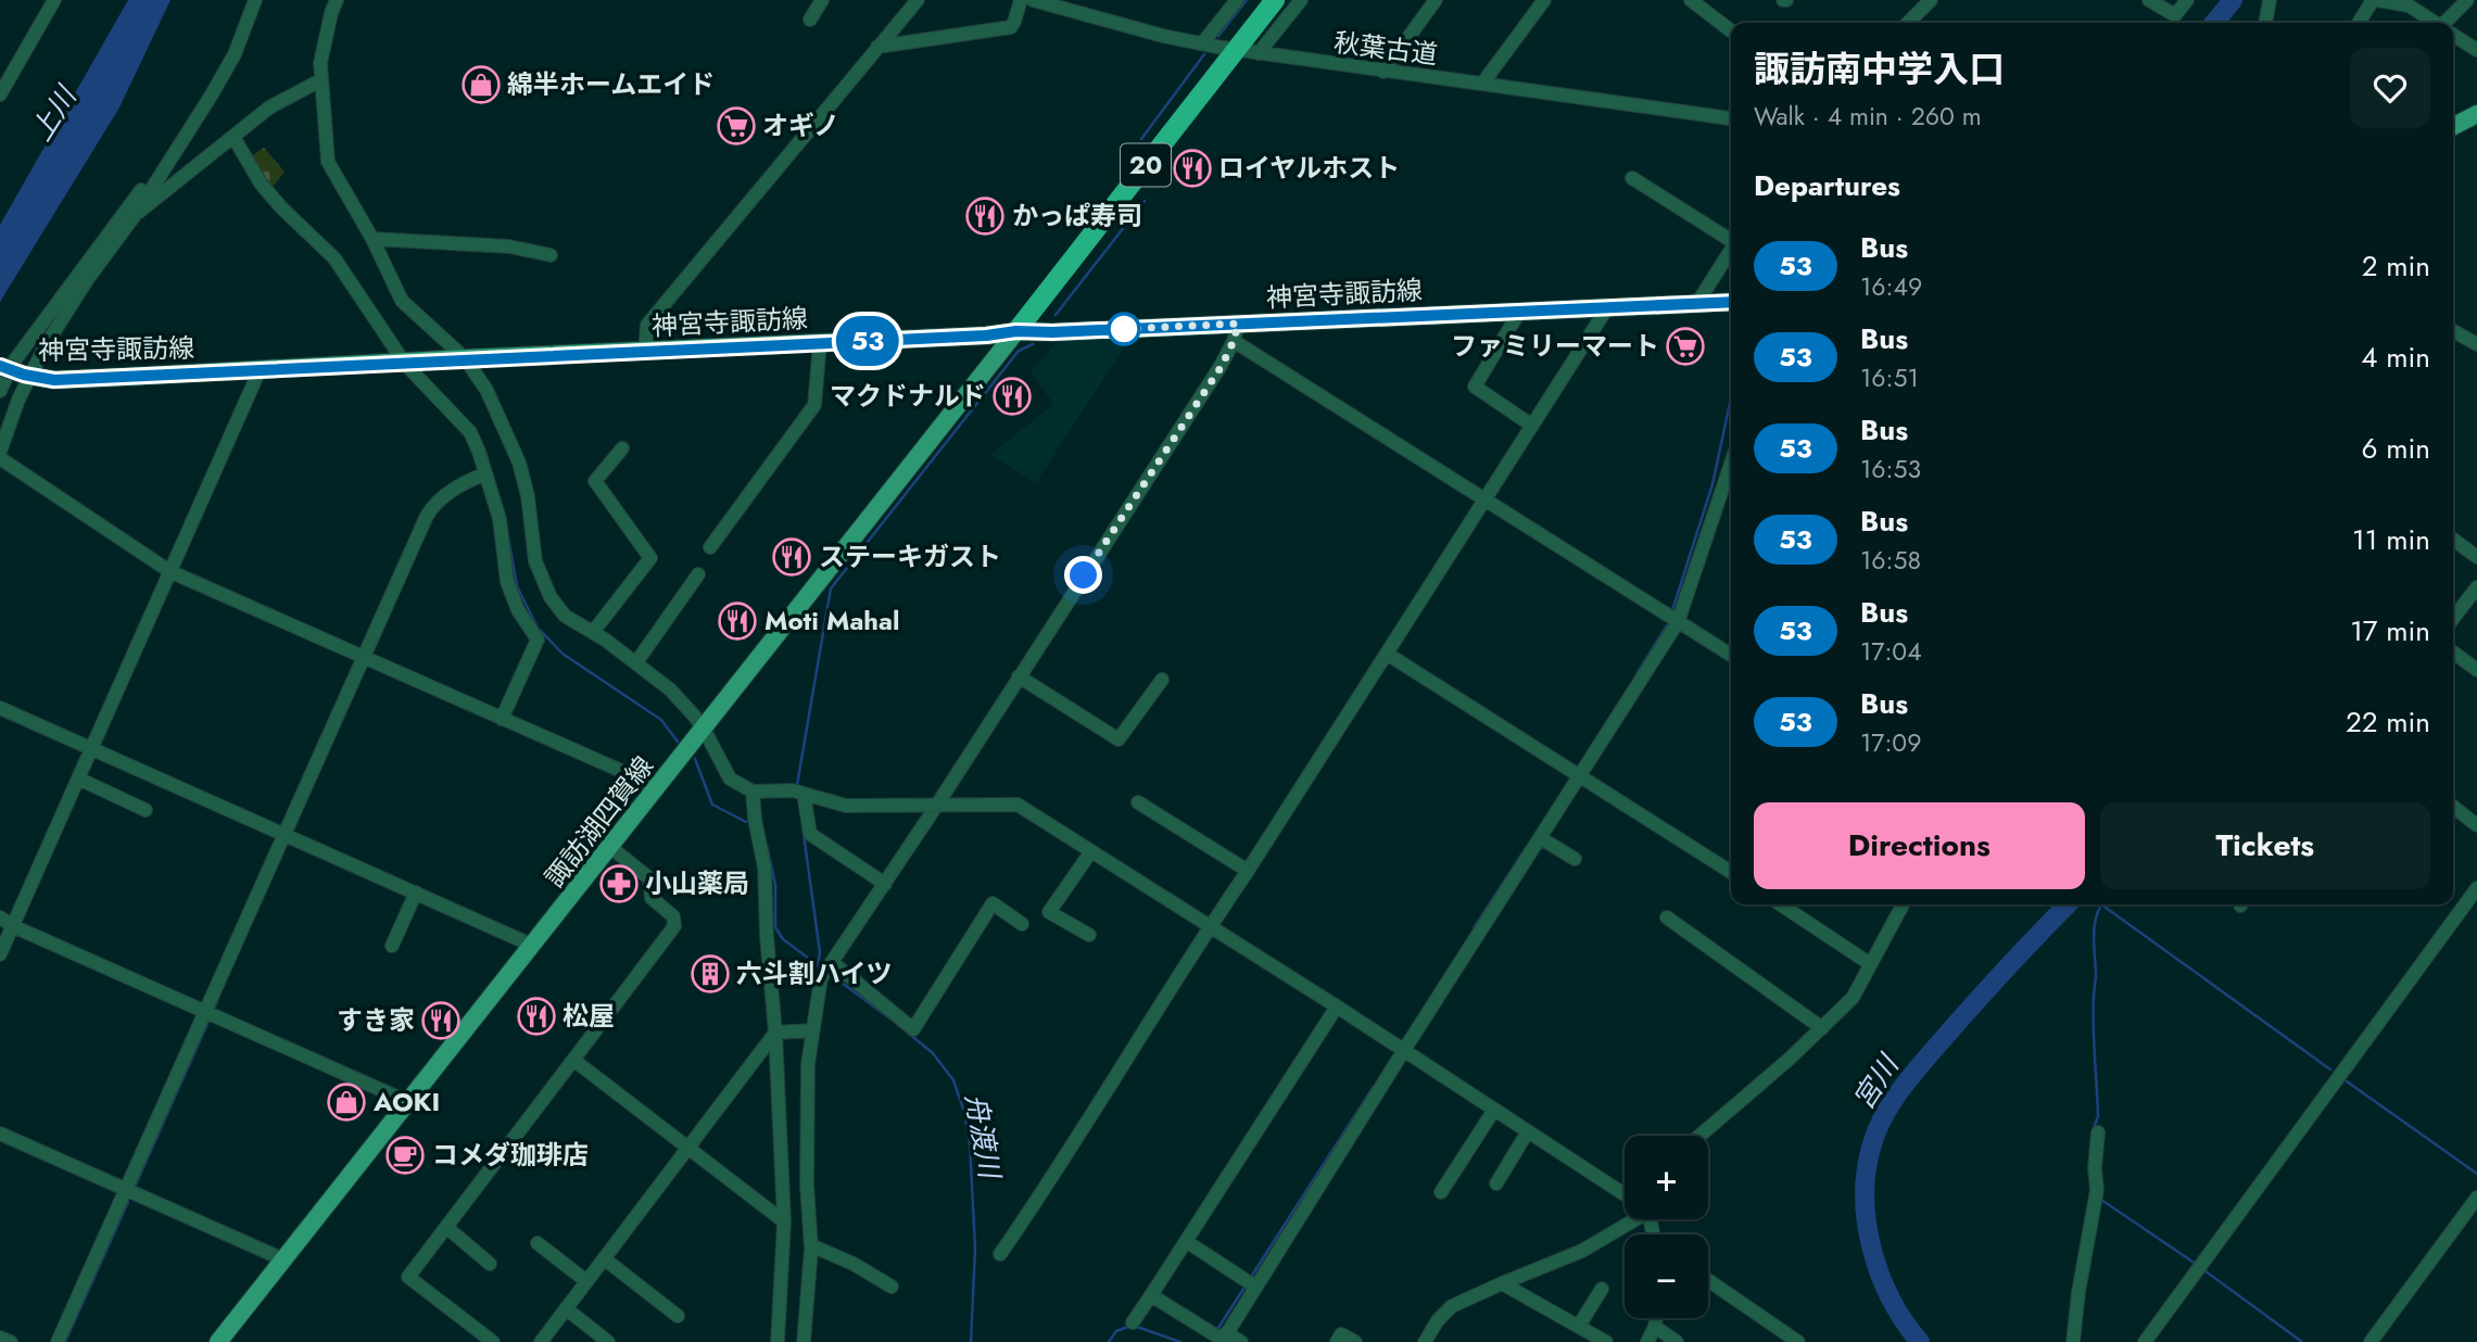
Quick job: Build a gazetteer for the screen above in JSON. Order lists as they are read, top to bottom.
{
  "streets": {
    "highway": ["20"],
    "main road": ["神宮寺諏訪線", "諏訪湖四賀線"],
    "street": ["秋葉古道"]
  },
  "crossings": [
    ["秋葉古道", "20"],
    ["20", "神宮寺諏訪線"],
    ["20", "諏訪湖四賀線"],
    ["神宮寺諏訪線", "諏訪湖四賀線"]
  ],
  "water": ["上川", "宮川", "舟渡川"],
  "places": {
    "shop": ["綿半ホームエイド", "AOKI"],
    "supermarket": ["オギノ", "ファミリーマート"],
    "restaurant": [
      "ロイヤルホスト",
      "かっぱ寿司",
      "マクドナルド",
      "ステーキガスト",
      "Moti Mahal",
      "松屋",
      "すき家"
    ],
    "pharmacy": ["小山薬局"],
    "building": ["六斗割ハイツ"],
    "cafe": ["コメダ珈琲店"]
  },
  "lines": ["bus line 53"],
  "page": {
    "on_map": "53",
    "heading": [
      ["諏訪南中学入口", "Walk · 4 min · 260 m"],
      "Departures"
    ],
    "list": [
      {
        "mark": "53",
        "name": "Bus",
        "note": "16:49",
        "value": "2 min"
      },
      {
        "mark": "53",
        "name": "Bus",
        "note": "16:51",
        "value": "4 min"
      },
      {
        "mark": "53",
        "name": "Bus",
        "note": "16:53",
        "value": "6 min"
      },
      {
        "mark": "53",
        "name": "Bus",
        "note": "16:58",
        "value": "11 min"
      },
      {
        "mark": "53",
        "name": "Bus",
        "note": "17:04",
        "value": "17 min"
      },
      {
        "mark": "53",
        "name": "Bus",
        "note": "17:09",
        "value": "22 min"
      }
    ],
    "buttons": ["Directions", "Tickets"],
    "map_buttons": ["+", "−"]
  }
}
